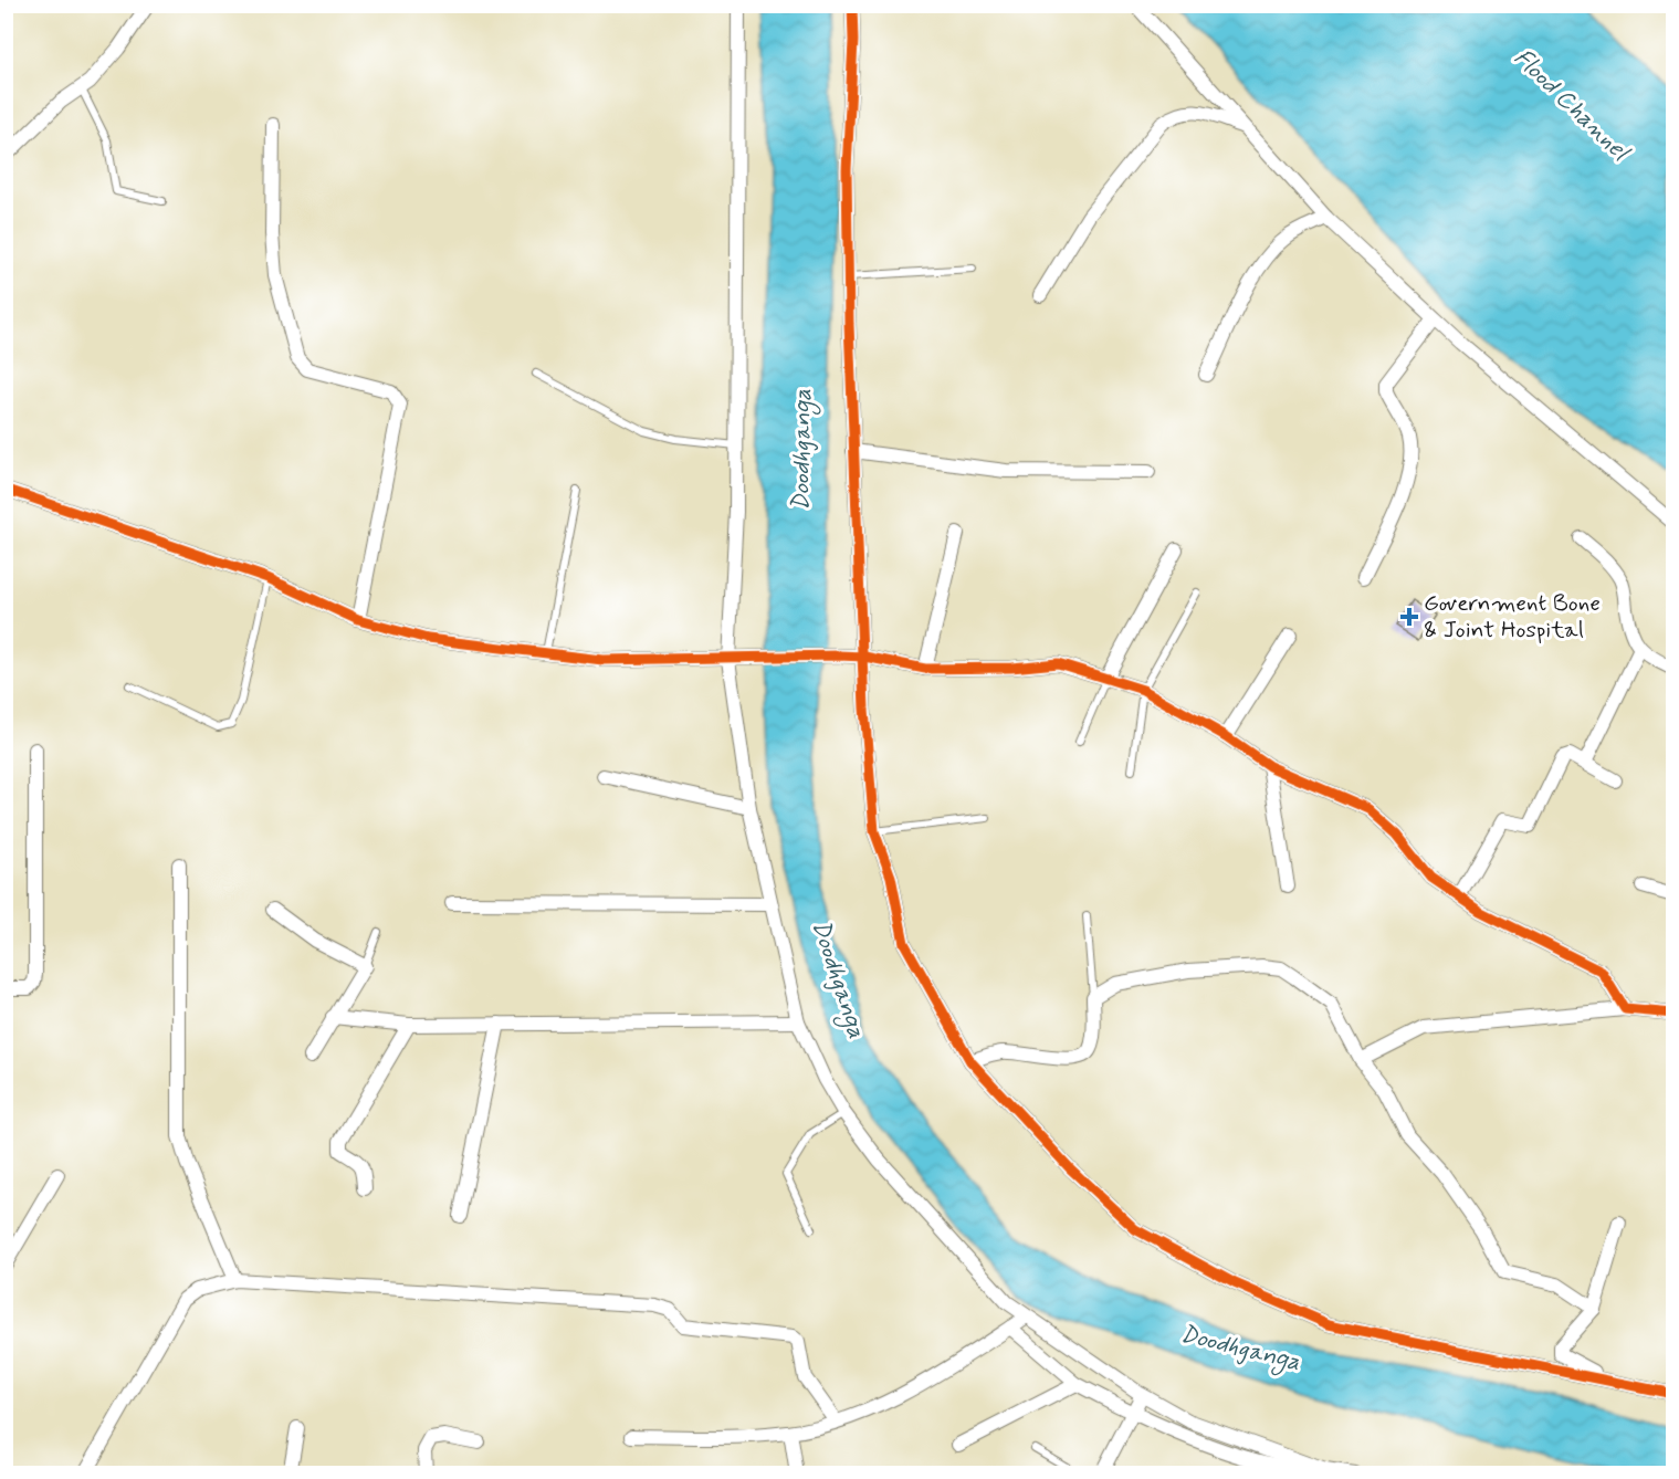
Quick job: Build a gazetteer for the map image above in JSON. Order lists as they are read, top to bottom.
{
  "water": ["Flood Channel", "Doodhganga"],
  "places": {
    "health": ["Government Bone & Joint Hospital"]
  }
}
